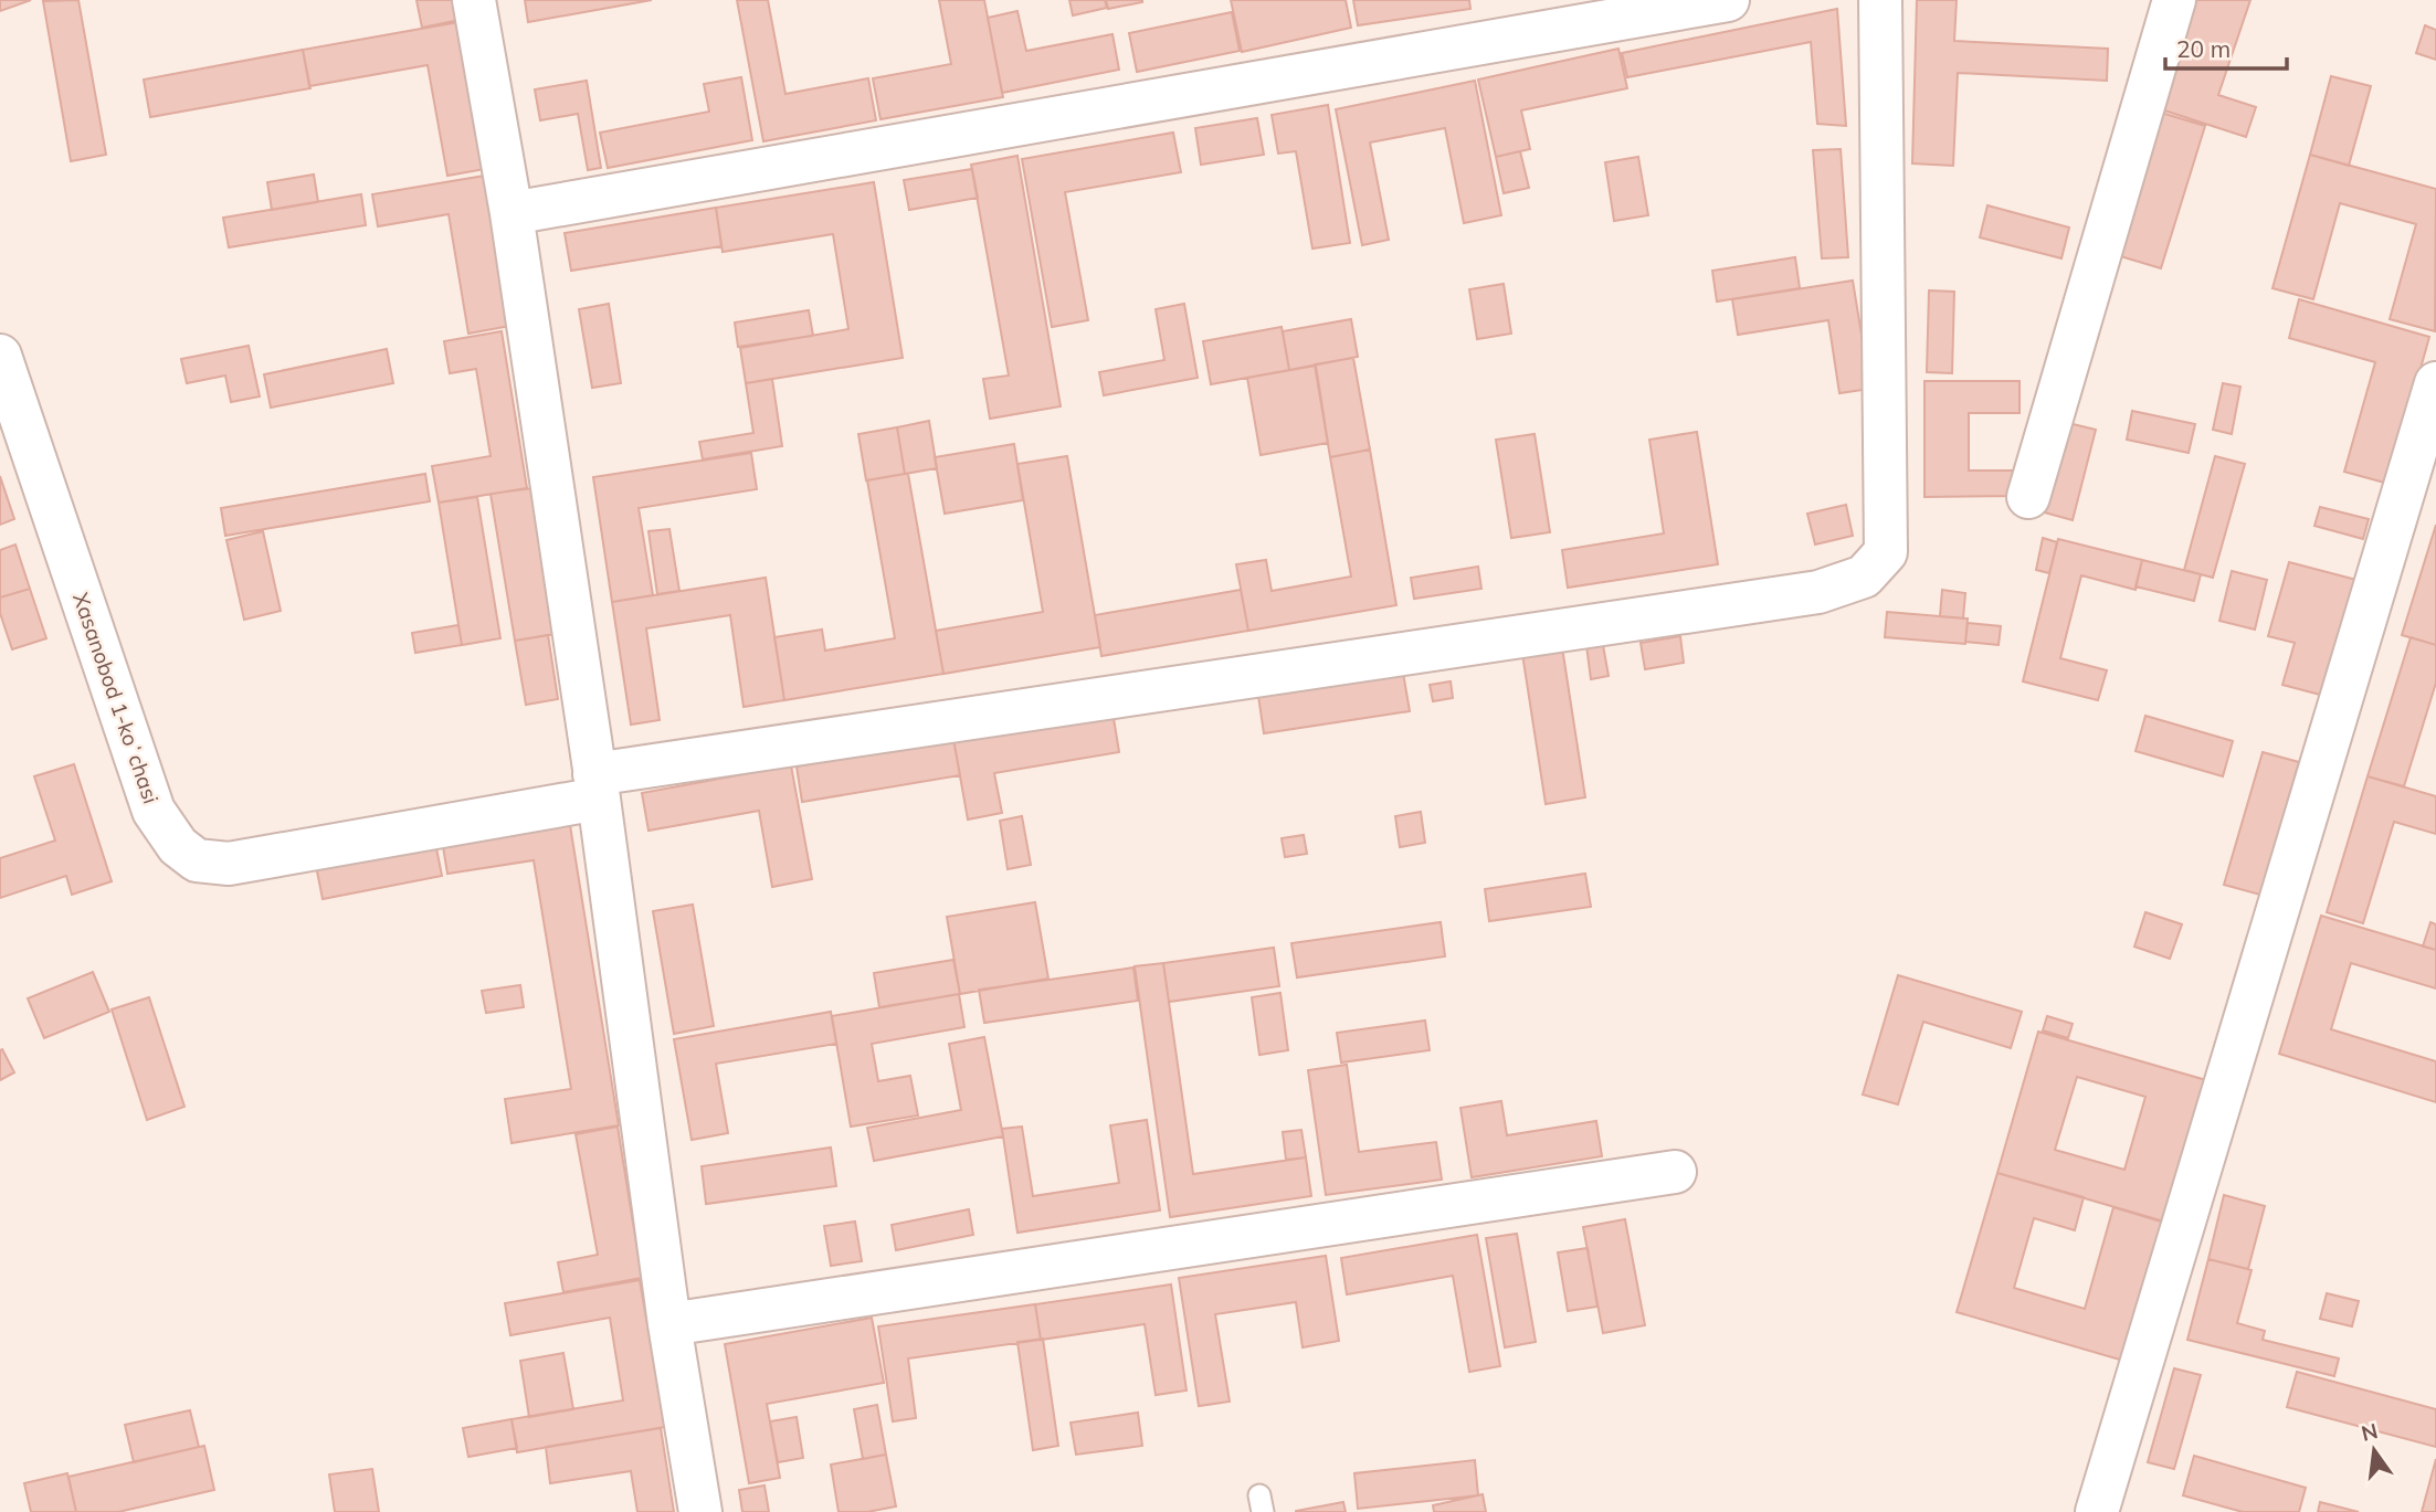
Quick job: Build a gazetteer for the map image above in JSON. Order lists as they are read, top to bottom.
{
  "streets": {
    "street": ["Xasanobod 1-koʻchasi"]
  },
  "scale_bar": "20 m",
  "north": "top"
}
